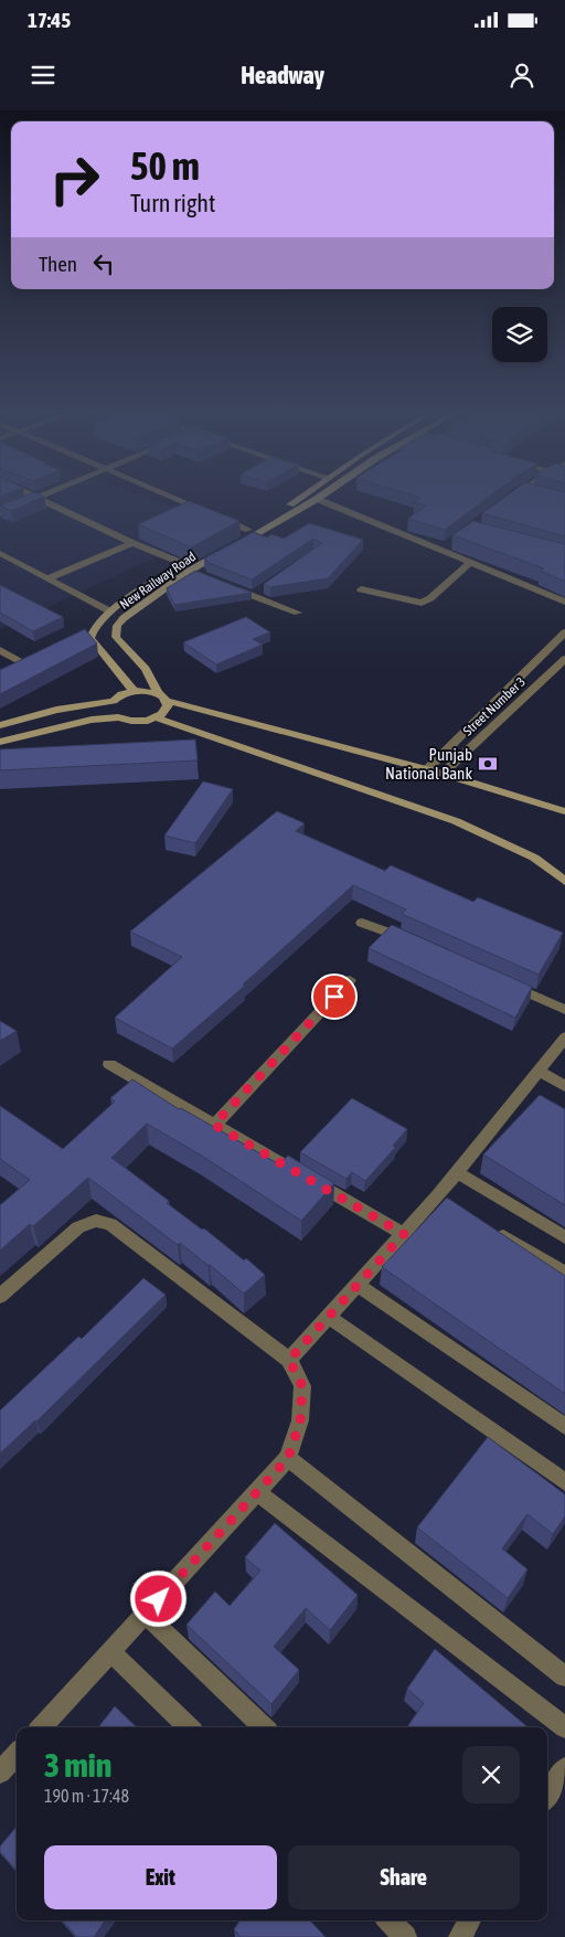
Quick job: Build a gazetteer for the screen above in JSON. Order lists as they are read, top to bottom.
{
  "streets": {
    "main road": ["New Railway Road"],
    "street": ["Street Number 3"]
  },
  "places": {
    "bank": ["Punjab National Bank"]
  },
  "page": {
    "status": "17:45",
    "header": "Headway",
    "turn": ["50 m", "Turn right"],
    "then": "Then",
    "heading": ["3 min", "190 m · 17:48"],
    "buttons": ["Exit", "Share"]
  }
}
